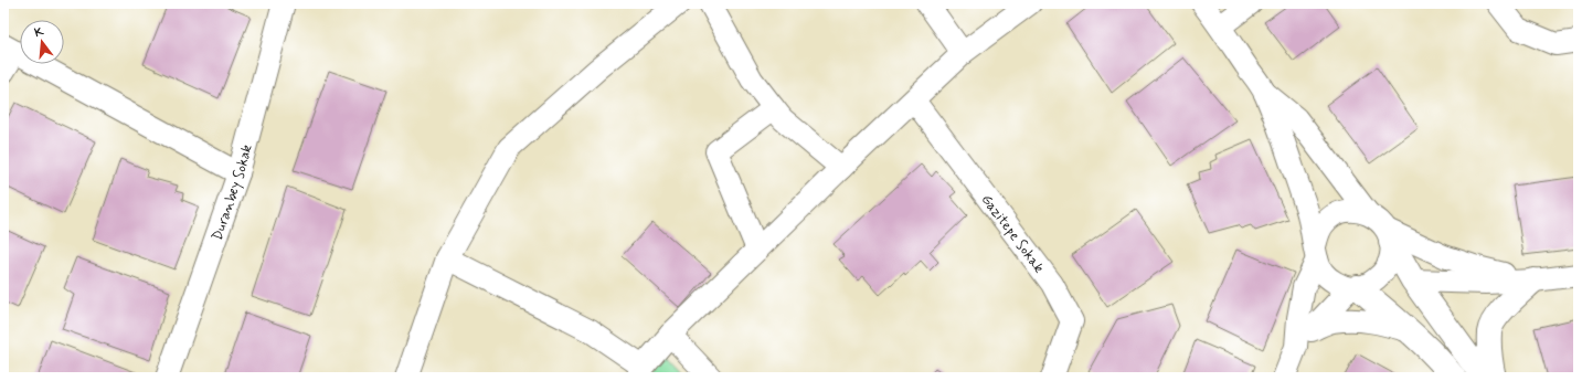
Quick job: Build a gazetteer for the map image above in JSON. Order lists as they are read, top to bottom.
{
  "streets": {
    "street": ["Duranbey Sokak", "Gazitepe Sokak"]
  },
  "north": "top"
}
